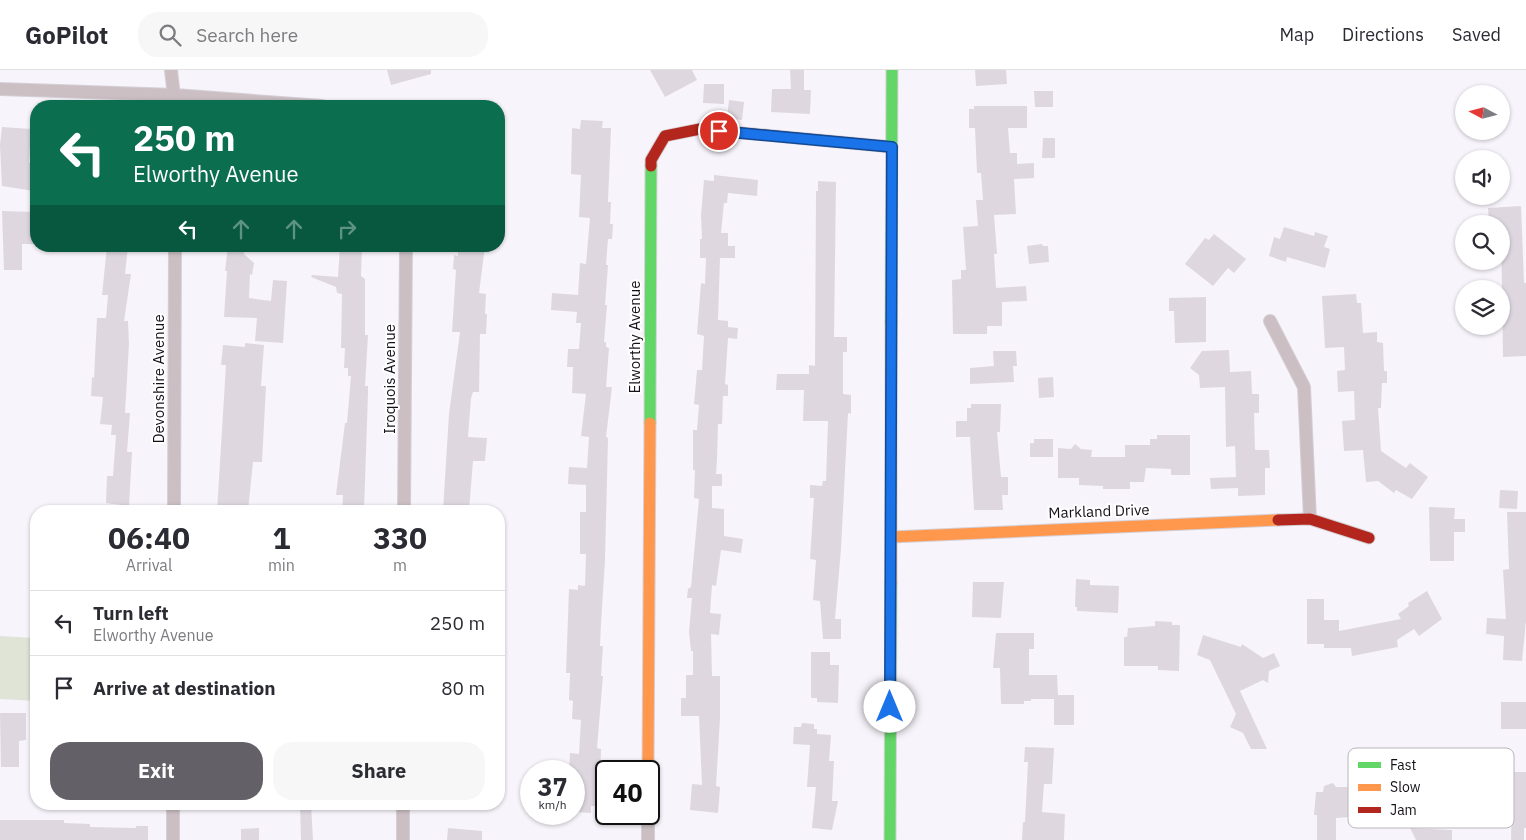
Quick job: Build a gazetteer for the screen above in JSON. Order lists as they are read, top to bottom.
{
  "streets": {
    "street": [
      "Elworthy Avenue",
      "Devonshire Avenue",
      "Iroquois Avenue",
      "Markland Drive"
    ]
  },
  "legend": ["Fast", "Slow", "Jam"],
  "north": "left",
  "page": {
    "header": "GoPilot",
    "search": "Search here",
    "nav": ["Map", "Directions", "Saved"],
    "turn": ["250 m", "Elworthy Avenue"],
    "eta": [
      "06:40",
      "Arrival",
      "1",
      "min",
      "330",
      "m"
    ],
    "list": [
      {
        "name": "Turn left",
        "note": "Elworthy Avenue",
        "value": "250 m"
      },
      {
        "name": "Arrive at destination",
        "value": "80 m"
      }
    ],
    "buttons": ["Exit", "Share"],
    "speed": "37 km/h",
    "limit": "40"
  }
}
